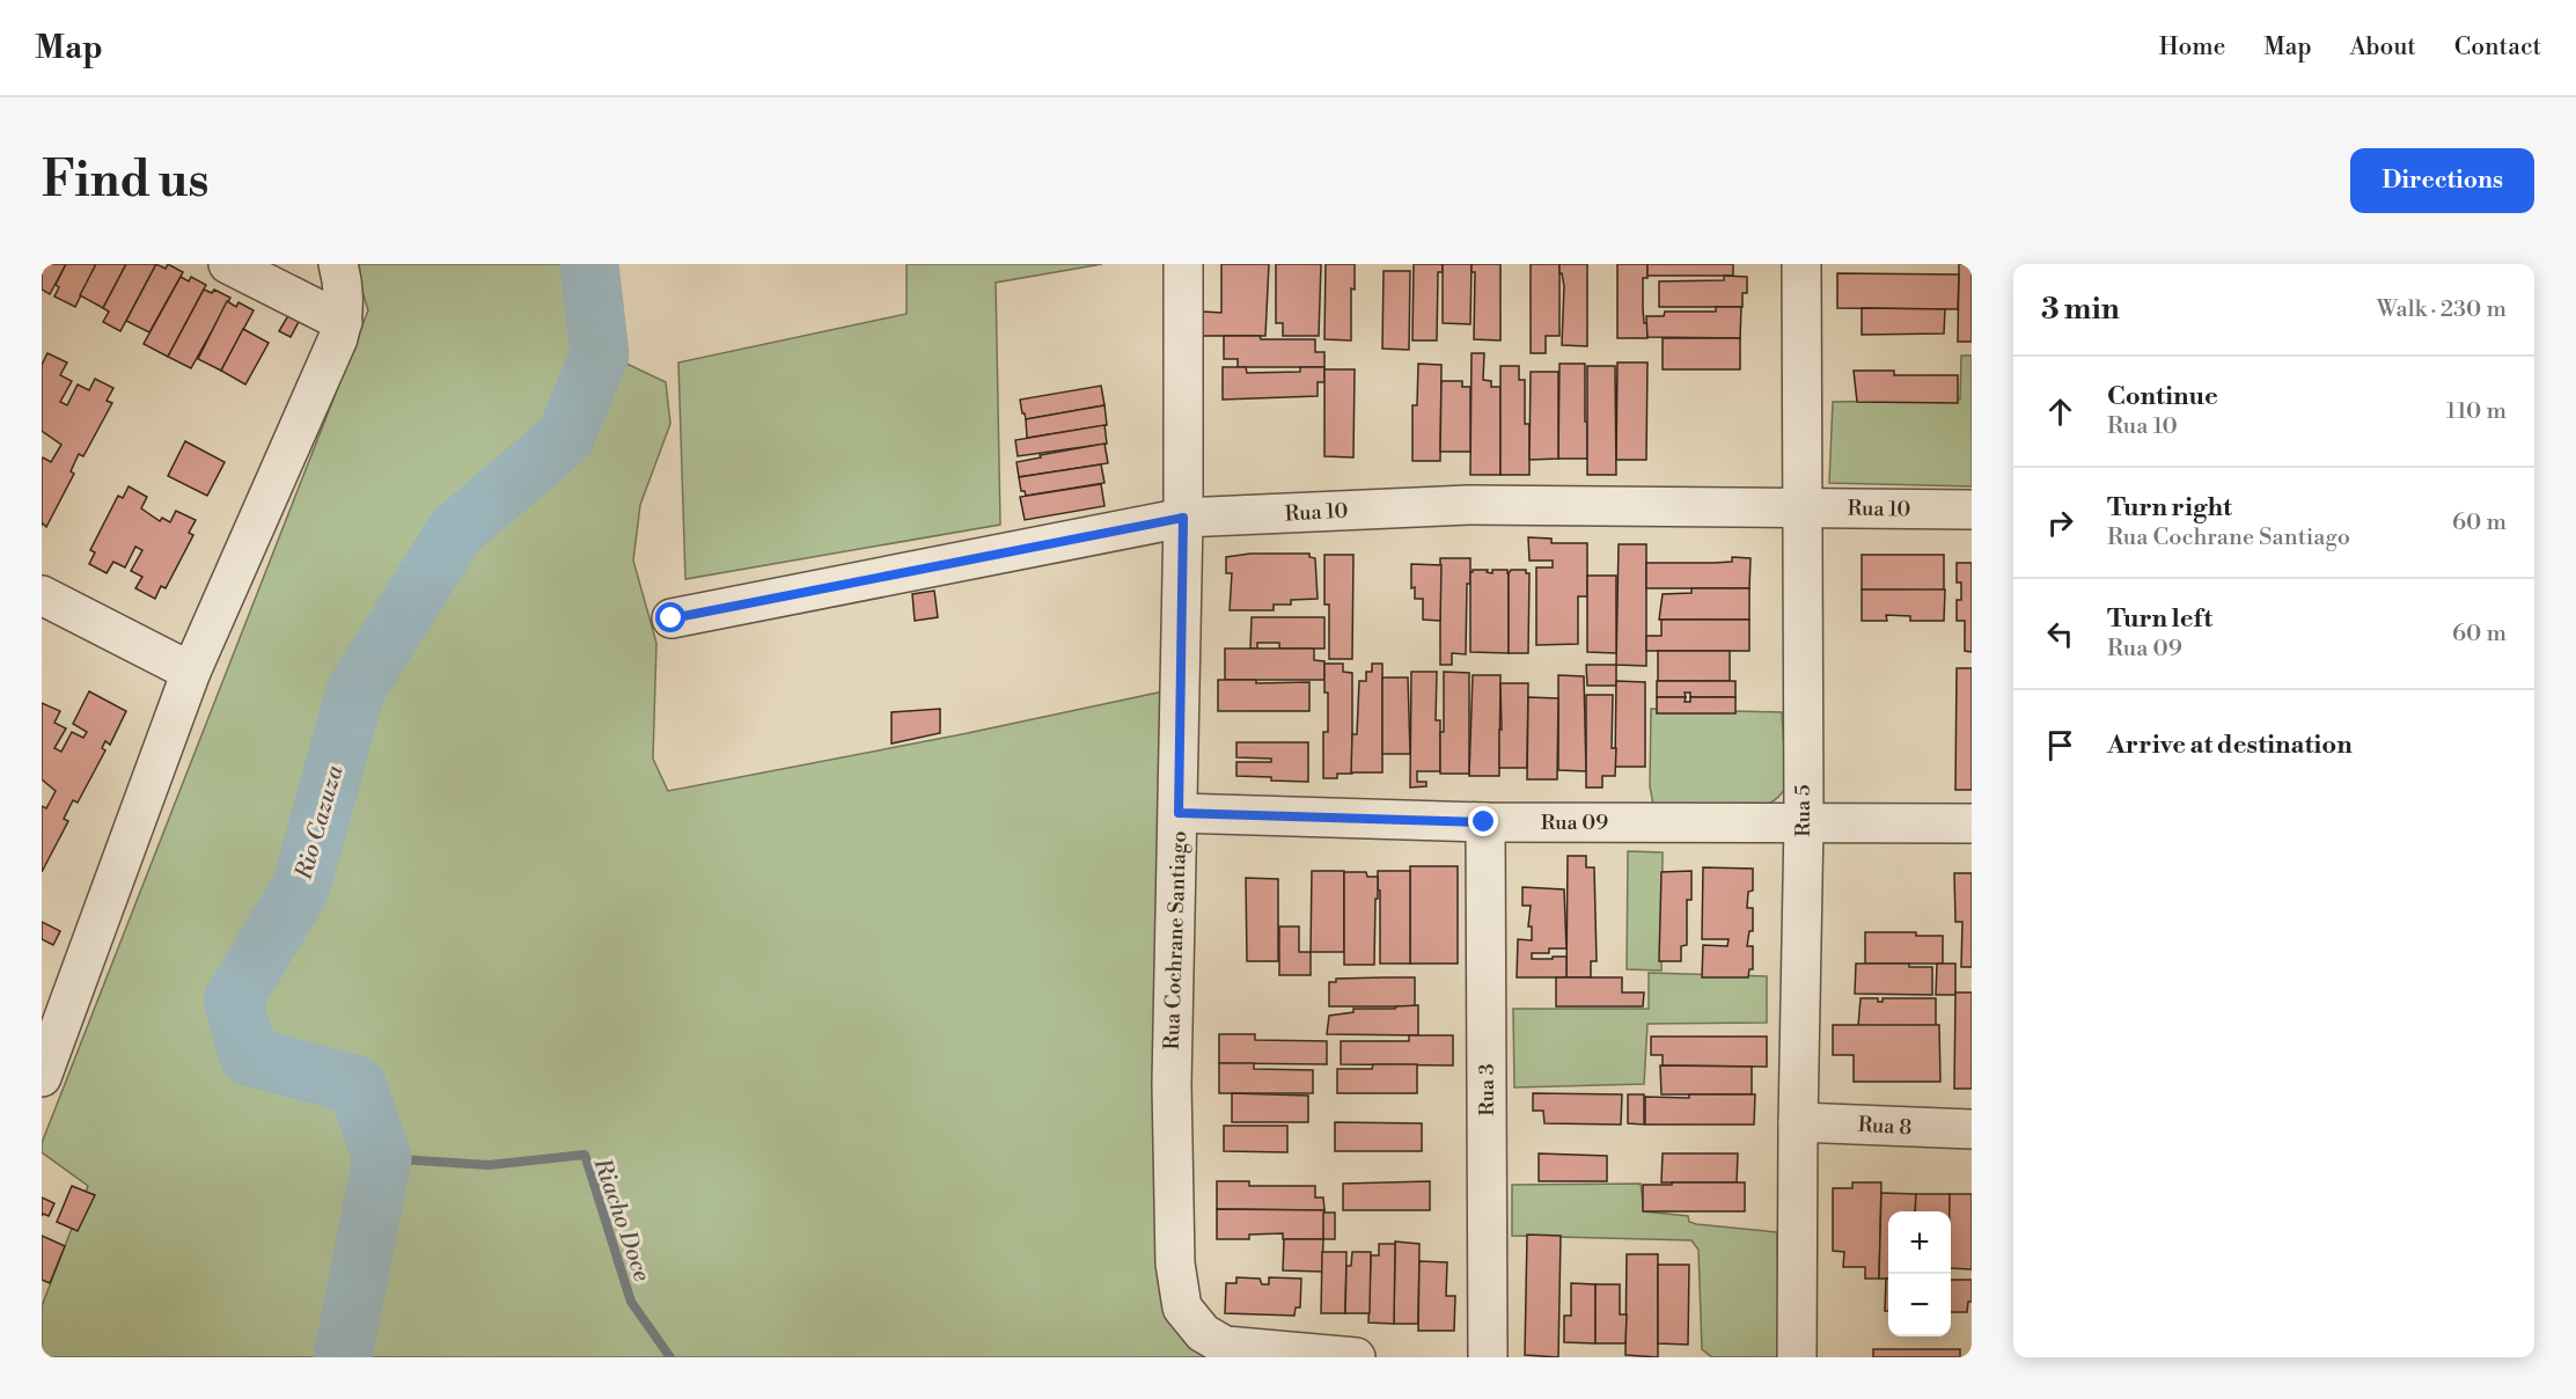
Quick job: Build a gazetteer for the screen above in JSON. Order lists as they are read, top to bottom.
{
  "streets": {
    "street": [
      "Rua 10",
      "Rua 5",
      "Rua 09",
      "Rua Cochrane Santiago",
      "Rua 3",
      "Rua 8"
    ]
  },
  "crossings": [
    ["Rua 10", "Rua 5"],
    ["Rua 10", "Rua Cochrane Santiago"],
    ["Rua 5", "Rua 09"],
    ["Rua 5", "Rua 8"],
    ["Rua 09", "Rua Cochrane Santiago"],
    ["Rua 09", "Rua 3"]
  ],
  "water": ["Rio Cazuza", "Riacho Doce"],
  "page": {
    "header": "Map",
    "nav": [
      "Home",
      "Map",
      "About",
      "Contact"
    ],
    "buttons": "Directions",
    "title": "Find us",
    "heading": ["3 min", "Walk · 230 m"],
    "list": [
      ["Continue", "Rua 10", "110 m"],
      ["Turn right", "Rua Cochrane Santiago", "60 m"],
      ["Turn left", "Rua 09", "60 m"],
      "Arrive at destination"
    ],
    "map_buttons": ["+", "−"]
  }
}
